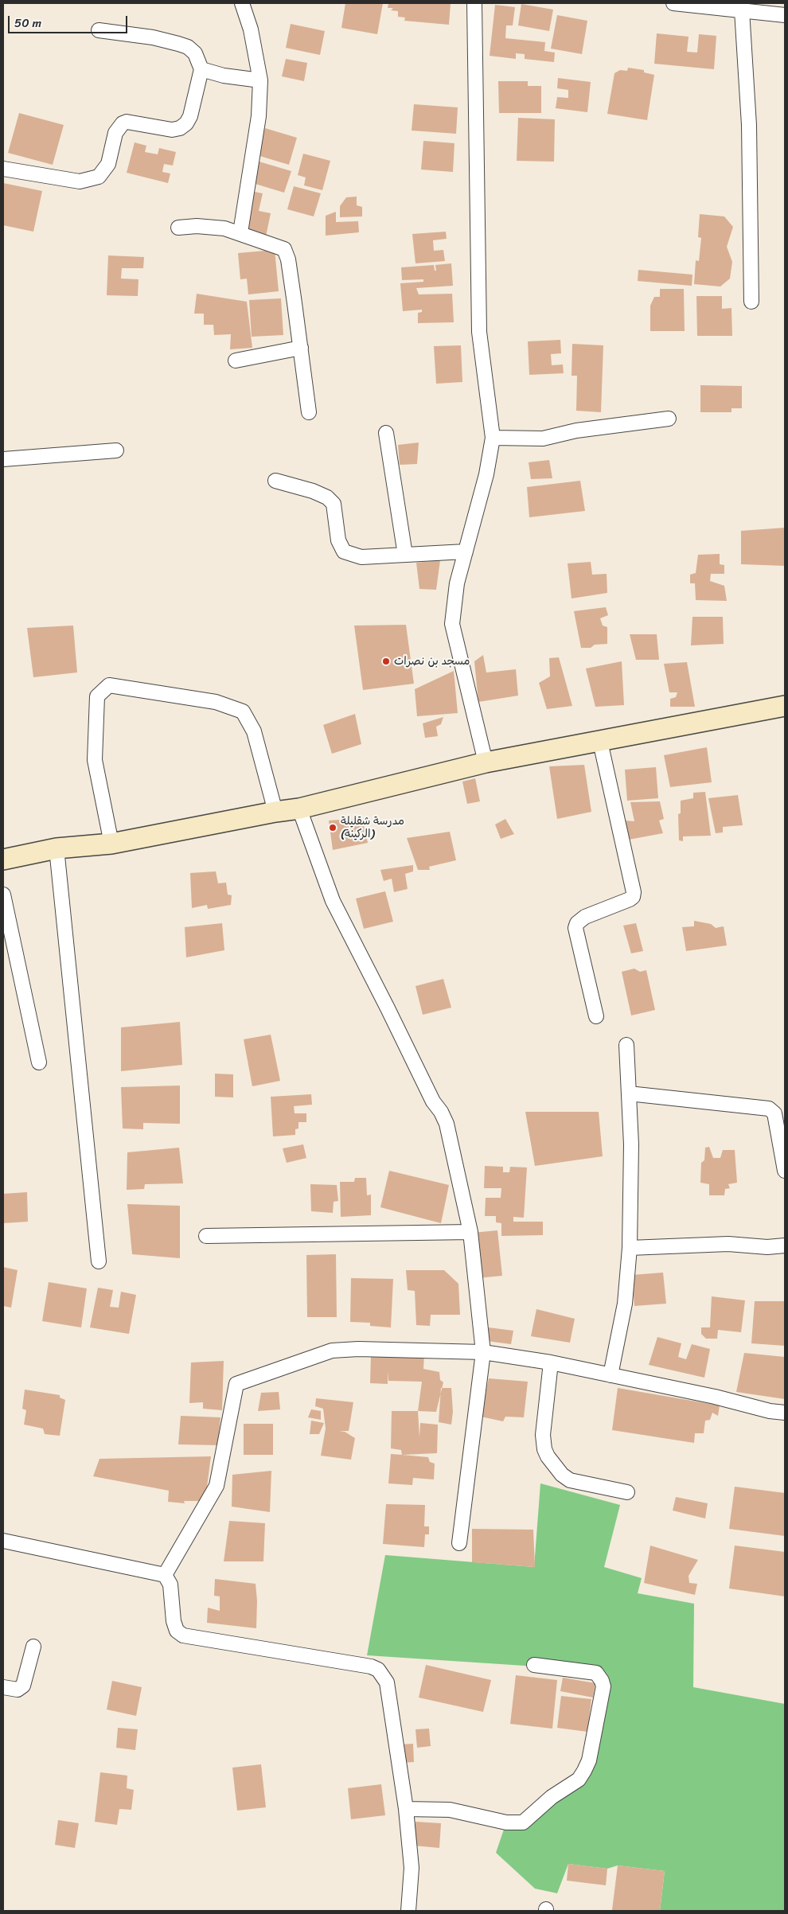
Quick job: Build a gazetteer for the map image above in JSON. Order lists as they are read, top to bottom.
{
  "places": ["مسجد بن نصرات", "مدرسة شقليلة (الركينة)"],
  "scale_bar": "50 m"
}
